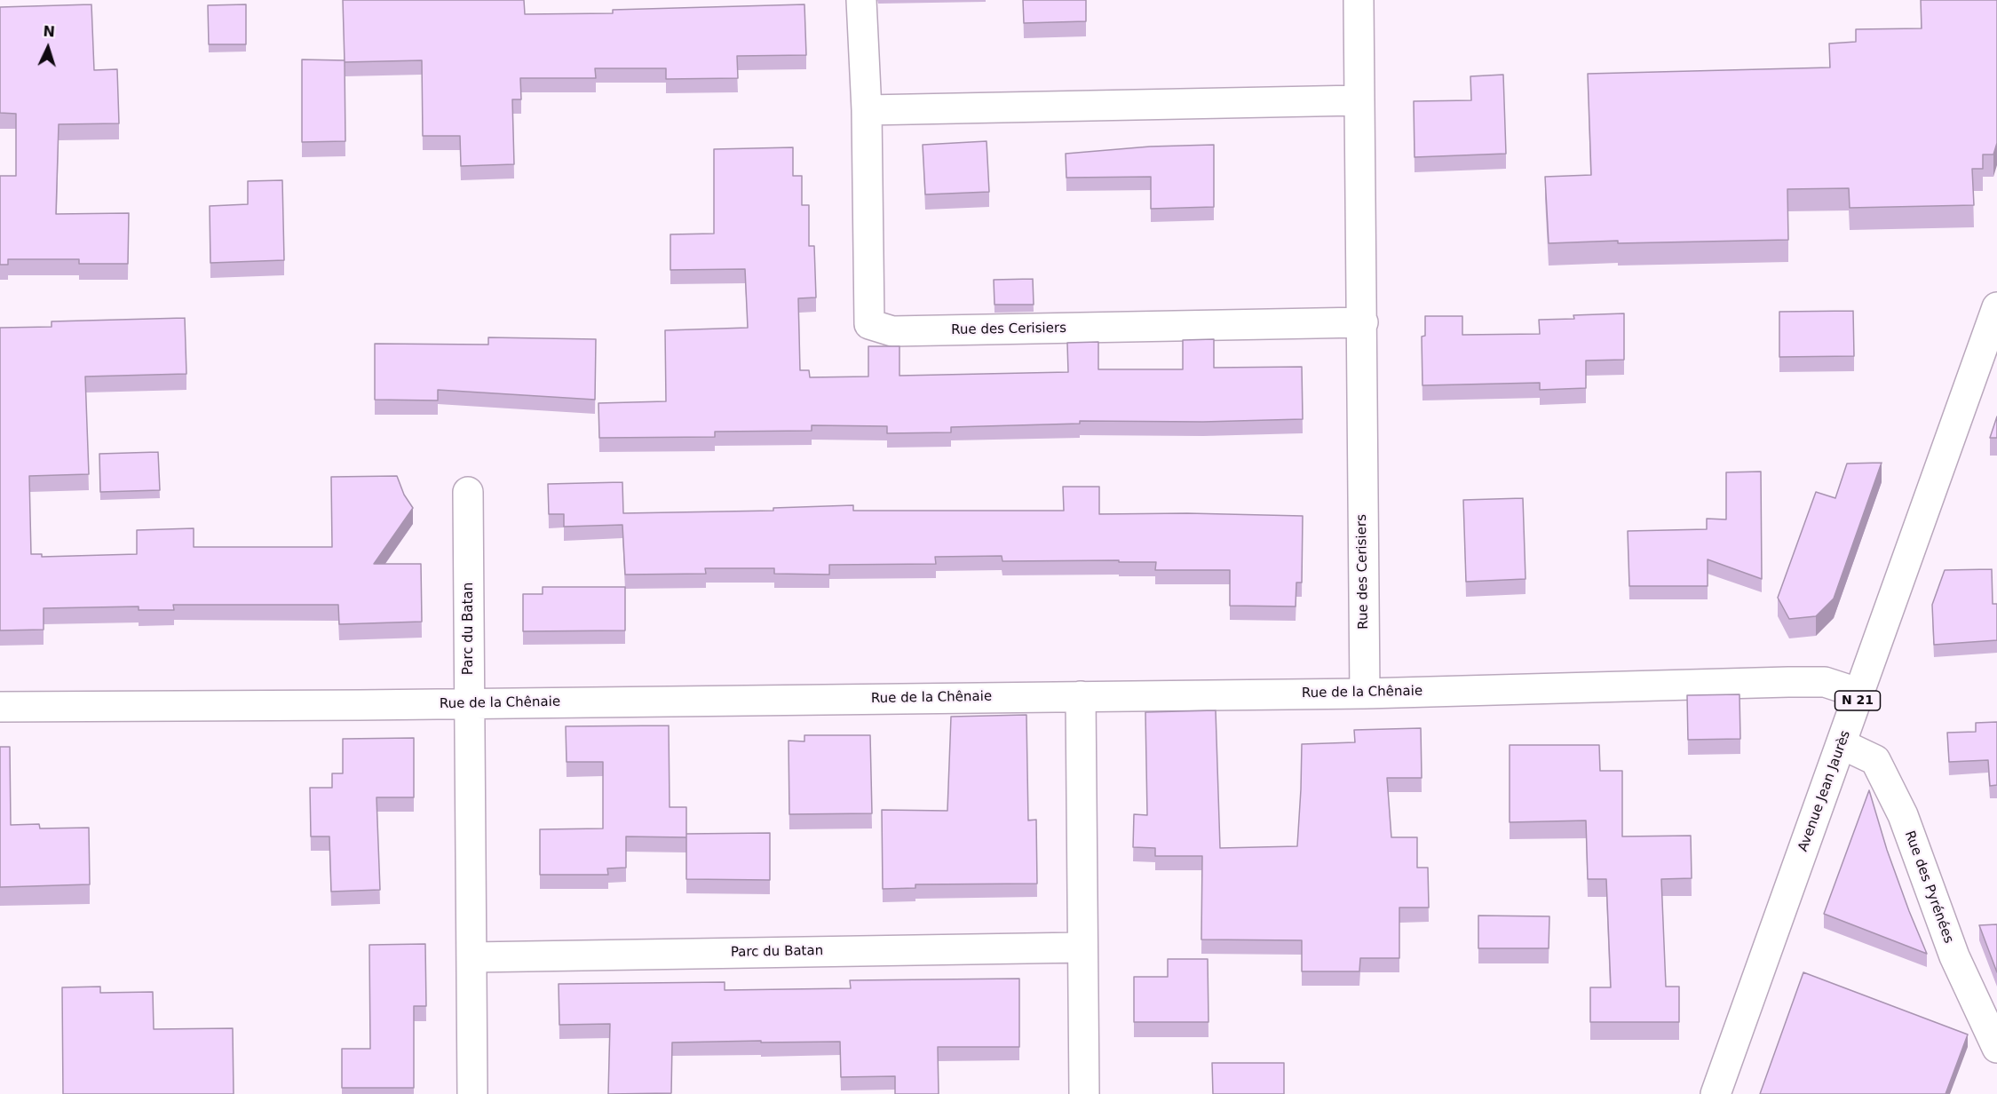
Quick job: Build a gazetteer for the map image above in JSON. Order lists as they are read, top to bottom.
{
  "streets": {
    "street": [
      "Rue des Cerisiers",
      "Parc du Batan",
      "Rue de la Chênaie",
      "N 21",
      "Avenue Jean Jaurès",
      "Rue des Pyrénées"
    ]
  },
  "crossings": [
    ["Rue des Cerisiers", "Rue de la Chênaie"],
    ["Parc du Batan", "Rue de la Chênaie"],
    ["Rue de la Chênaie", "Avenue Jean Jaurès"],
    ["Avenue Jean Jaurès", "Rue des Pyrénées"]
  ],
  "north": "top"
}
